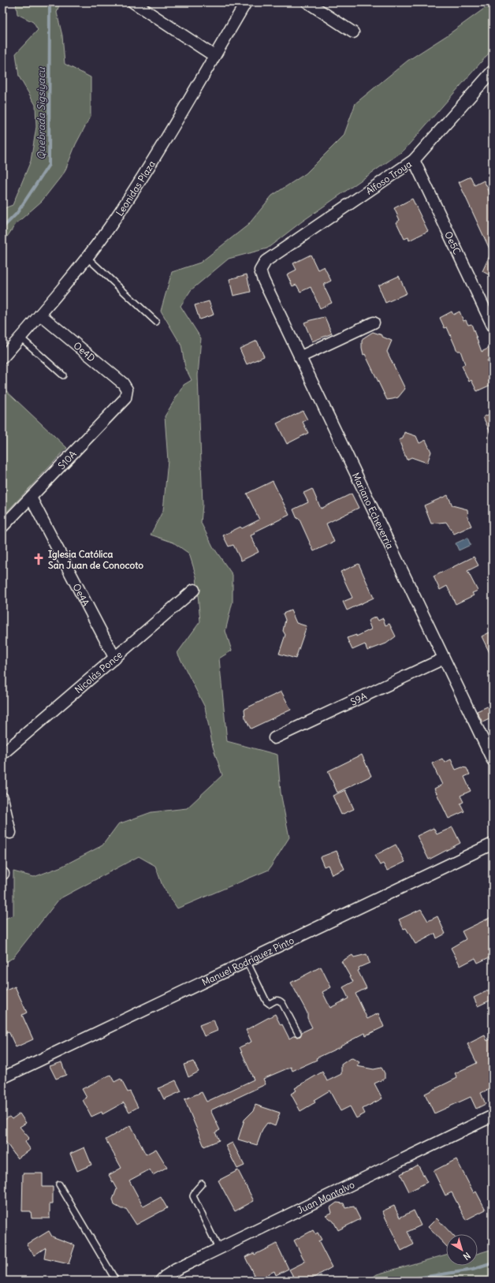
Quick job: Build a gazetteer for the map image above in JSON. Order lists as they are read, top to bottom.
{
  "streets": {
    "street": [
      "Alfoso Troya",
      "Leonidas Plaza",
      "Oe5C",
      "Oe4D",
      "S10A",
      "Mariano Echeverria",
      "Oe4A",
      "Nicolás Ponce",
      "S9A",
      "Manuel Rodríguez Pinto",
      "Juan Montalvo"
    ]
  },
  "crossings": [
    ["Alfoso Troya", "Oe5C"],
    ["Alfoso Troya", "Mariano Echeverria"],
    ["Leonidas Plaza", "Oe4D"],
    ["Oe4D", "S10A"],
    ["S10A", "Oe4A"],
    ["Mariano Echeverria", "S9A"],
    ["Oe4A", "Nicolás Ponce"]
  ],
  "water": ["Quebrada Sigsiyacu"],
  "places": {
    "church": ["Iglesia Católica San Juan de Conocoto"]
  },
  "north": "bottom right"
}
